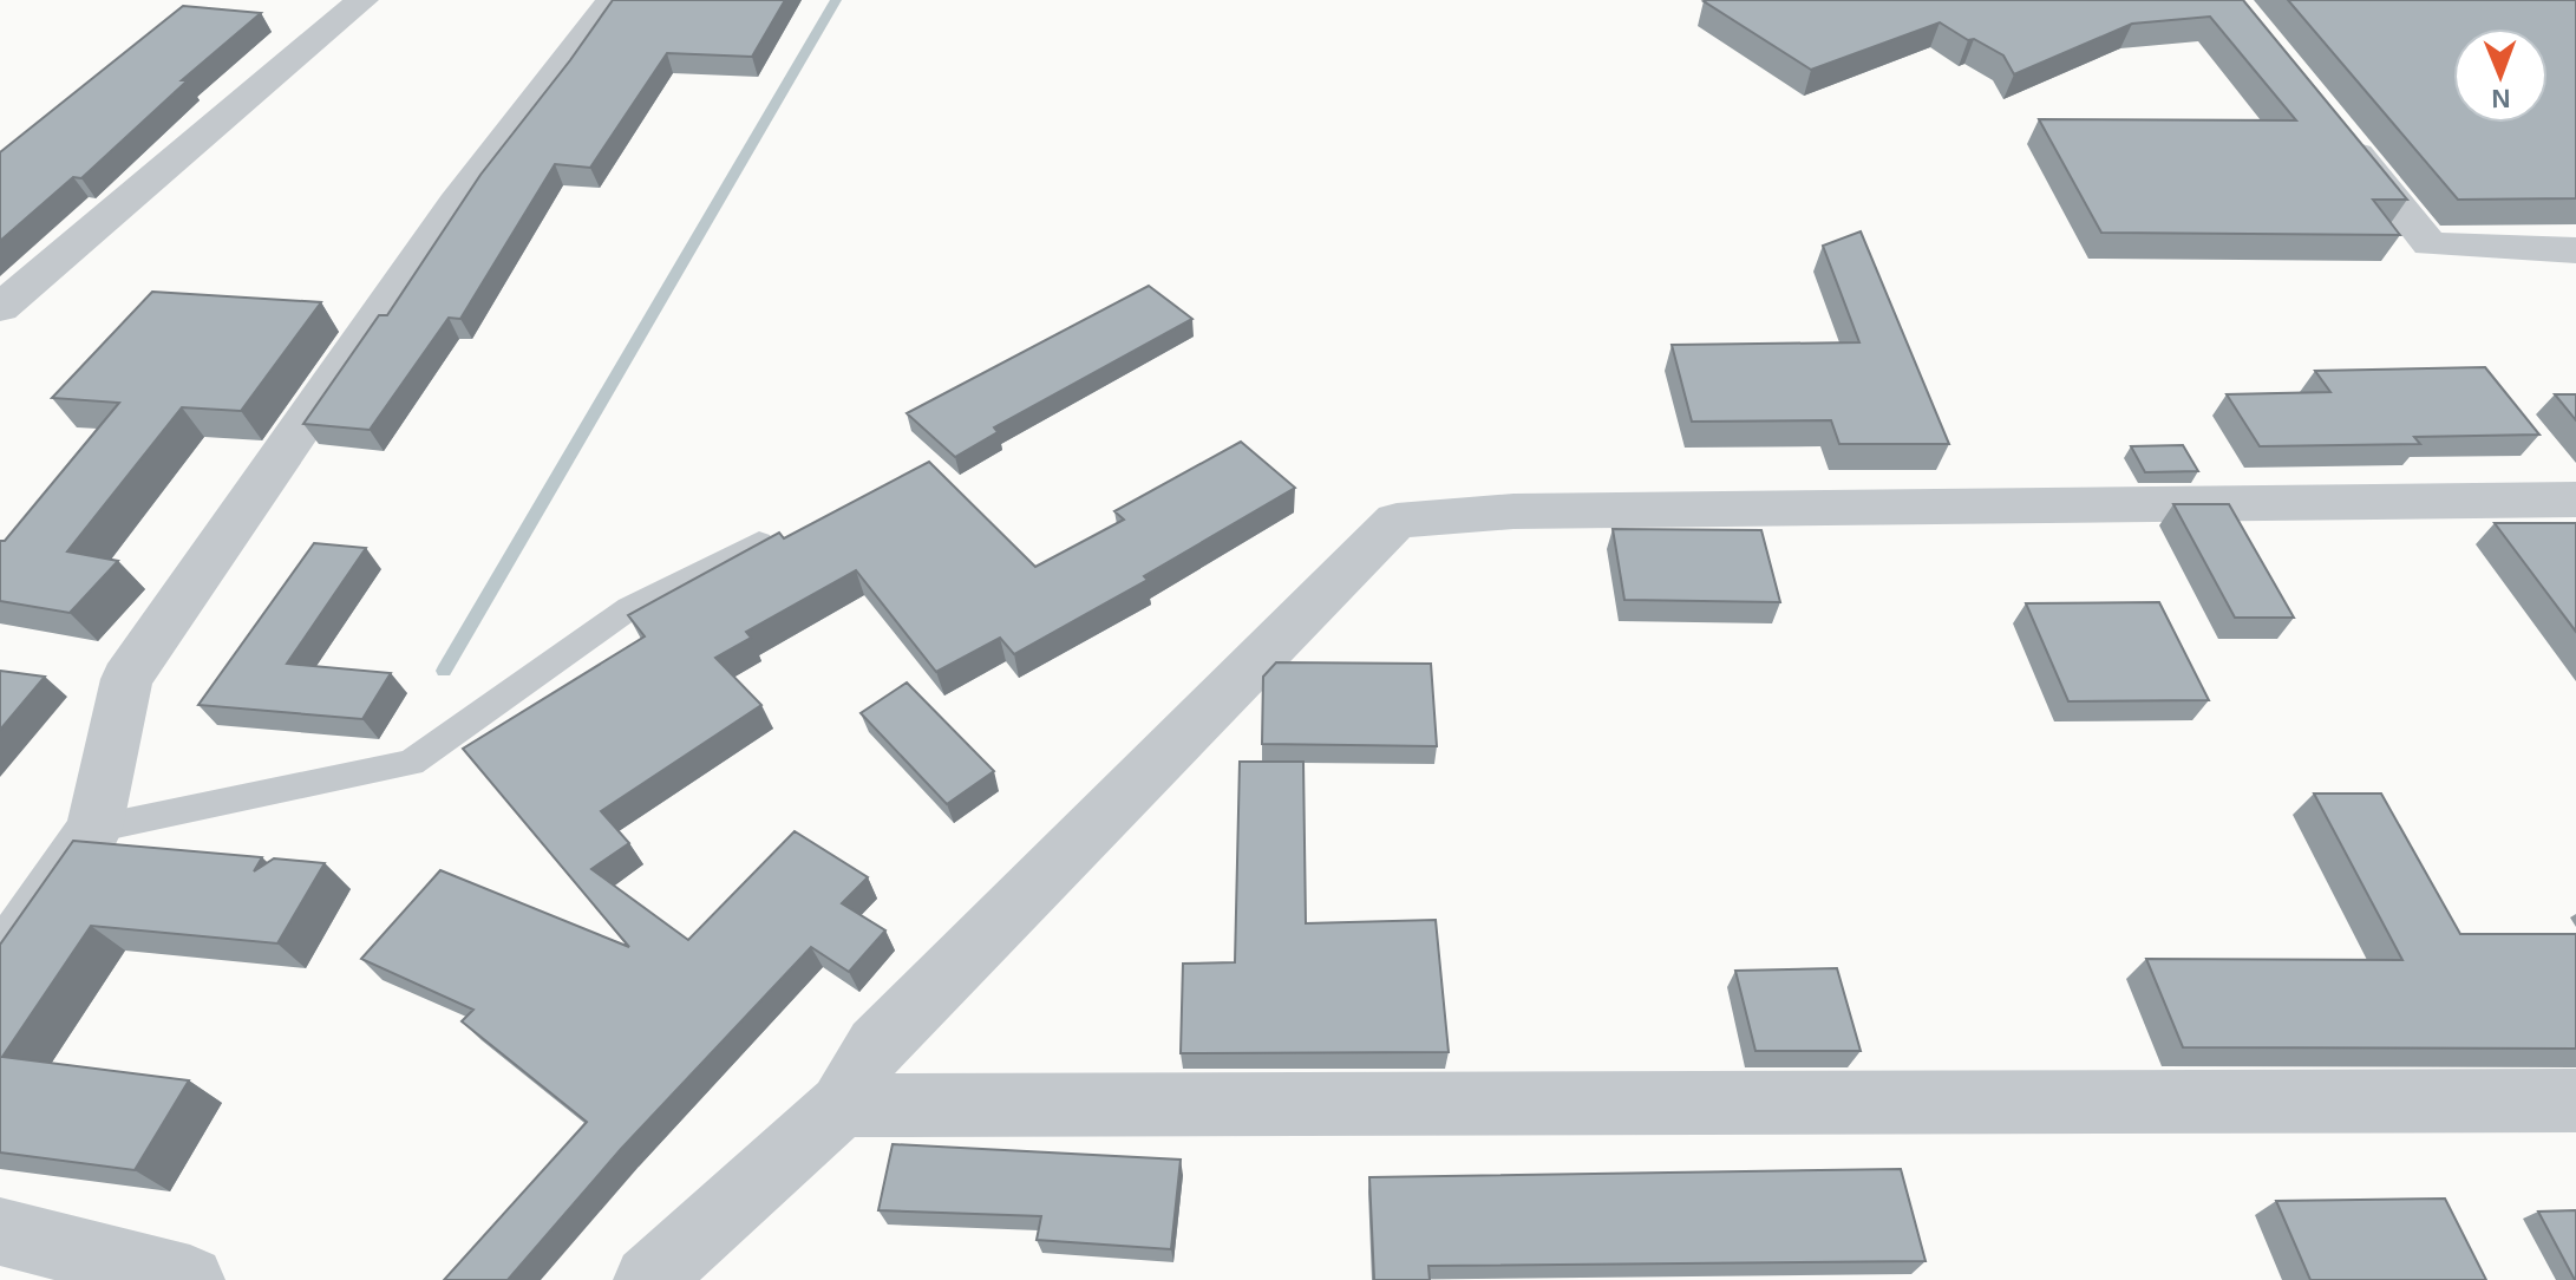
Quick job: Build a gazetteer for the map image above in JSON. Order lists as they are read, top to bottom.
{
  "north": "bottom"
}
